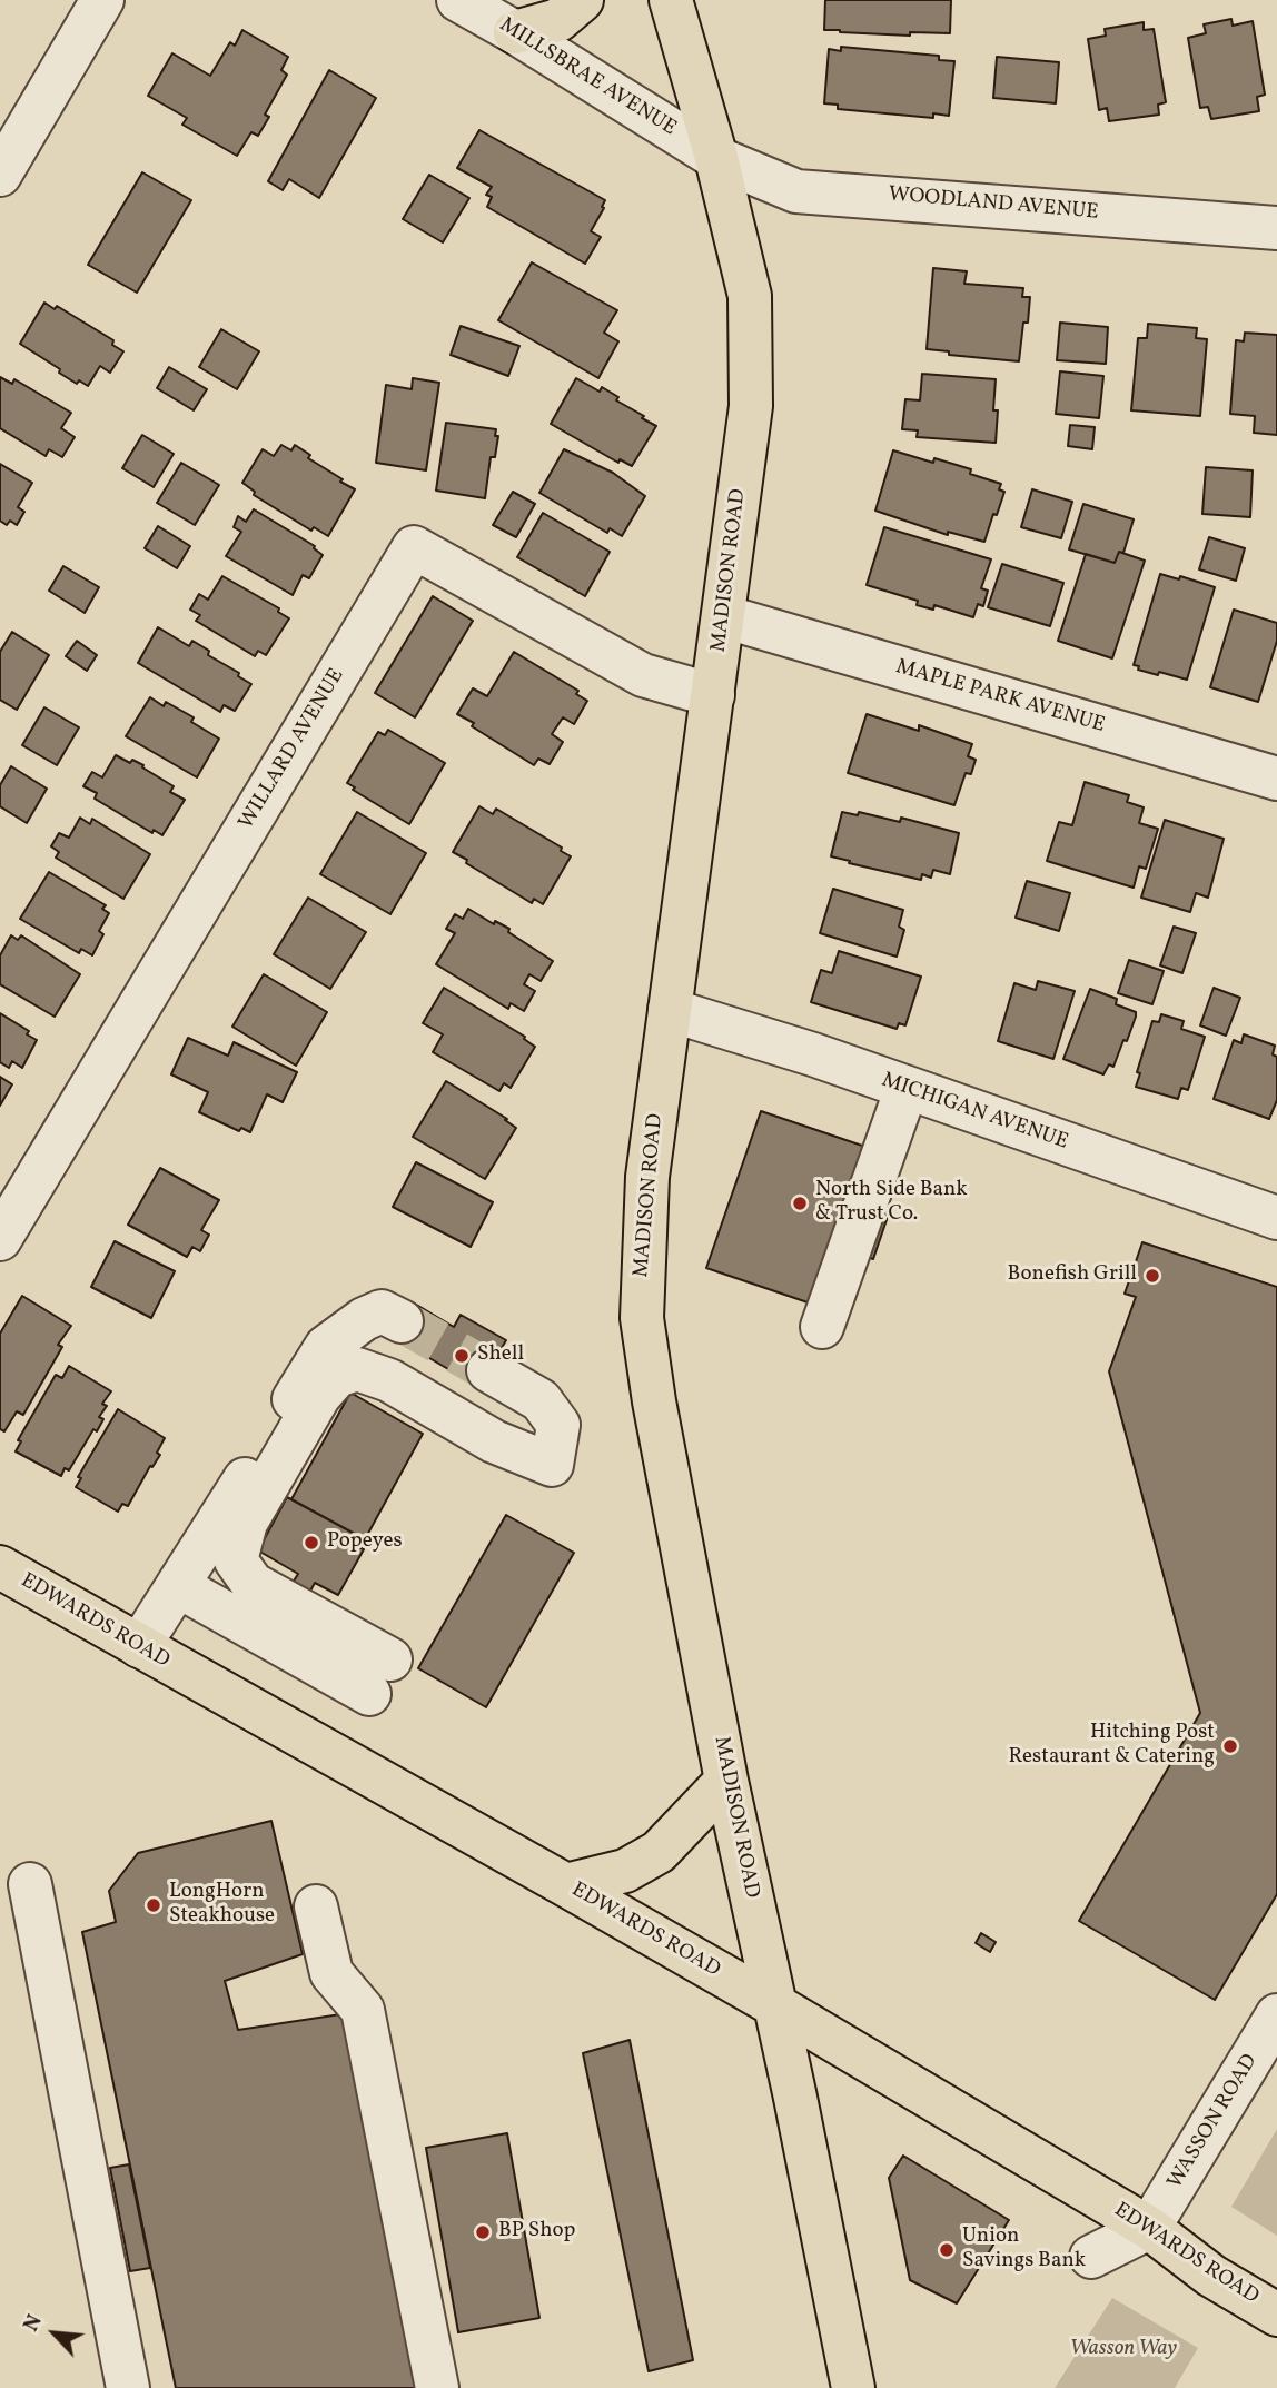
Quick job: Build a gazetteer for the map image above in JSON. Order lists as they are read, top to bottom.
{
  "streets": {
    "main road": ["MADISON ROAD", "EDWARDS ROAD"],
    "street": [
      "MILLSBRAE AVENUE",
      "WOODLAND AVENUE",
      "MAPLE PARK AVENUE",
      "WILLARD AVENUE",
      "MICHIGAN AVENUE",
      "WASSON ROAD"
    ]
  },
  "crossings": [
    ["MILLSBRAE AVENUE", "WOODLAND AVENUE"],
    ["MILLSBRAE AVENUE", "MADISON ROAD"],
    ["WOODLAND AVENUE", "MADISON ROAD"],
    ["MADISON ROAD", "MAPLE PARK AVENUE"],
    ["MADISON ROAD", "WILLARD AVENUE"],
    ["MADISON ROAD", "MICHIGAN AVENUE"],
    ["MADISON ROAD", "EDWARDS ROAD"],
    ["EDWARDS ROAD", "WASSON ROAD"]
  ],
  "parks": ["Wasson Way"],
  "places": [
    "North Side Bank & Trust Co.",
    "Bonefish Grill",
    "Shell",
    "Popeyes",
    "Hitching Post Restaurant & Catering",
    "LongHorn Steakhouse",
    "BP Shop",
    "Union Savings Bank"
  ],
  "north": "top left"
}
